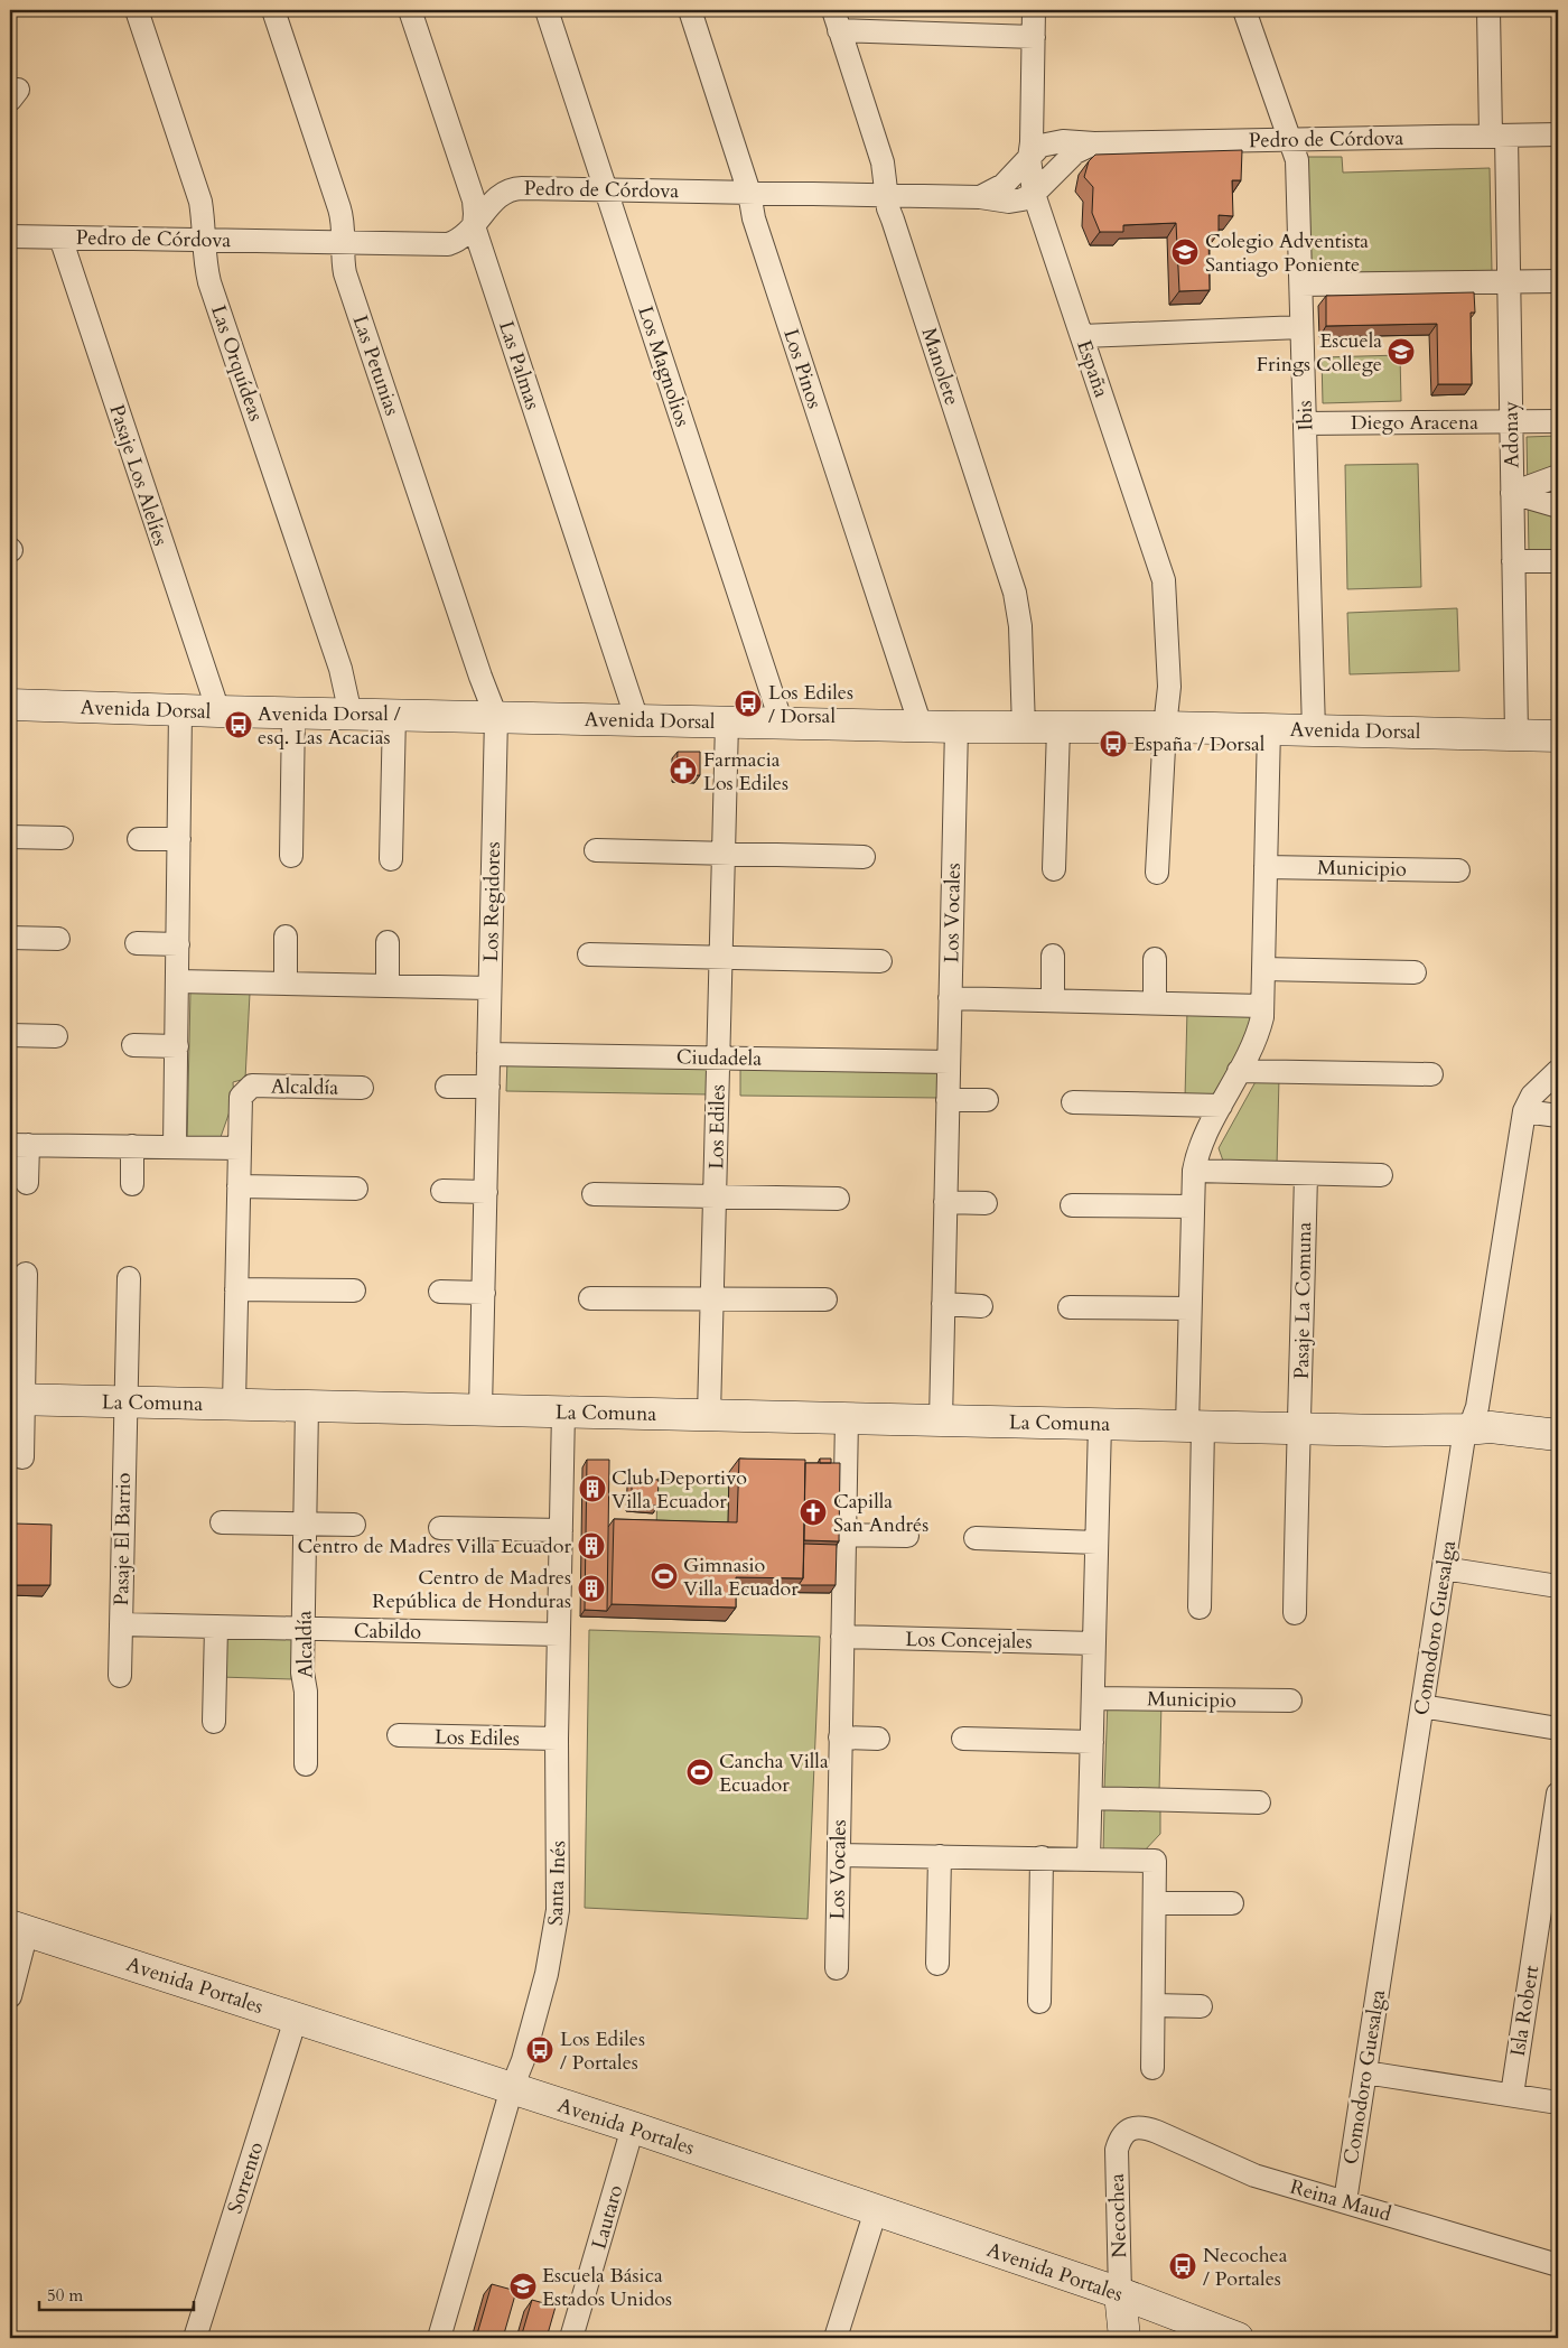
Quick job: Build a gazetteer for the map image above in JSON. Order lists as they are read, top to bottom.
{
  "streets": {
    "street": [
      "Pedro de Córdova",
      "Las Orquídeas",
      "Las Petunias",
      "Las Palmas",
      "Los Magnolios",
      "Manolete",
      "Los Pinos",
      "España",
      "Ibis",
      "Diego Aracena",
      "Adonay",
      "Pasaje Los Alelíes",
      "Avenida Dorsal",
      "Municipio",
      "Los Regidores",
      "Los Vocales",
      "Ciudadela",
      "Alcaldía",
      "Los Ediles",
      "Pasaje La Comuna",
      "La Comuna",
      "Pasaje El Barrio",
      "Comodoro Guesalga",
      "Cabildo",
      "Los Concejales",
      "Santa Inés",
      "Avenida Portales",
      "Isla Robert",
      "Sorrento",
      "Reina Maud",
      "Necochea",
      "Lautaro"
    ]
  },
  "crossings": [
    ["Pedro de Córdova", "Las Orquídeas"],
    ["Pedro de Córdova", "Las Petunias"],
    ["Pedro de Córdova", "Las Palmas"],
    ["Pedro de Córdova", "Los Magnolios"],
    ["Pedro de Córdova", "Manolete"],
    ["Pedro de Córdova", "Los Pinos"],
    ["Pedro de Córdova", "España"],
    ["Pedro de Córdova", "Ibis"],
    ["Pedro de Córdova", "Adonay"],
    ["Pedro de Córdova", "Pasaje Los Alelíes"],
    ["Las Orquídeas", "Avenida Dorsal"],
    ["Las Petunias", "Avenida Dorsal"],
    ["Las Petunias", "Los Regidores"],
    ["Las Palmas", "Avenida Dorsal"],
    ["Los Magnolios", "Avenida Dorsal"],
    ["Manolete", "Avenida Dorsal"],
    ["Los Pinos", "Avenida Dorsal"],
    ["España", "Avenida Dorsal"],
    ["Ibis", "Diego Aracena"],
    ["Ibis", "Avenida Dorsal"],
    ["Diego Aracena", "Adonay"],
    ["Adonay", "Avenida Dorsal"],
    ["Pasaje Los Alelíes", "Avenida Dorsal"],
    ["Avenida Dorsal", "Los Regidores"],
    ["Avenida Dorsal", "Los Vocales"],
    ["Avenida Dorsal", "Los Ediles"],
    ["Los Regidores", "Ciudadela"],
    ["Los Regidores", "La Comuna"],
    ["Los Vocales", "Ciudadela"],
    ["Los Vocales", "La Comuna"],
    ["Los Vocales", "Los Concejales"],
    ["Ciudadela", "Los Ediles"],
    ["Alcaldía", "La Comuna"],
    ["Alcaldía", "Cabildo"],
    ["Los Ediles", "La Comuna"],
    ["Los Ediles", "Santa Inés"],
    ["Pasaje La Comuna", "La Comuna"],
    ["La Comuna", "Pasaje El Barrio"],
    ["La Comuna", "Comodoro Guesalga"],
    ["La Comuna", "Santa Inés"],
    ["Pasaje El Barrio", "Cabildo"],
    ["Comodoro Guesalga", "Reina Maud"],
    ["Cabildo", "Santa Inés"],
    ["Santa Inés", "Avenida Portales"],
    ["Avenida Portales", "Sorrento"],
    ["Avenida Portales", "Necochea"],
    ["Avenida Portales", "Lautaro"],
    ["Reina Maud", "Necochea"]
  ],
  "places": {
    "school or university": ["Colegio Adventista Santiago Poniente", "Escuela Frings College", "Escuela Básica Estados Unidos"],
    "bus stop": [
      "Los Ediles / Dorsal",
      "Avenida Dorsal / esq. Las Acacias",
      "España / Dorsal",
      "Los Ediles / Portales",
      "Necochea / Portales"
    ],
    "pharmacy": ["Farmacia Los Ediles"],
    "building": ["Club Deportivo Villa Ecuador", "Centro de Madres Villa Ecuador", "Centro de Madres República de Honduras"],
    "church": ["Capilla San Andrés"],
    "sports": ["Gimnasio Villa Ecuador", "Cancha Villa Ecuador"]
  },
  "scale_bar": "50 m"
}
